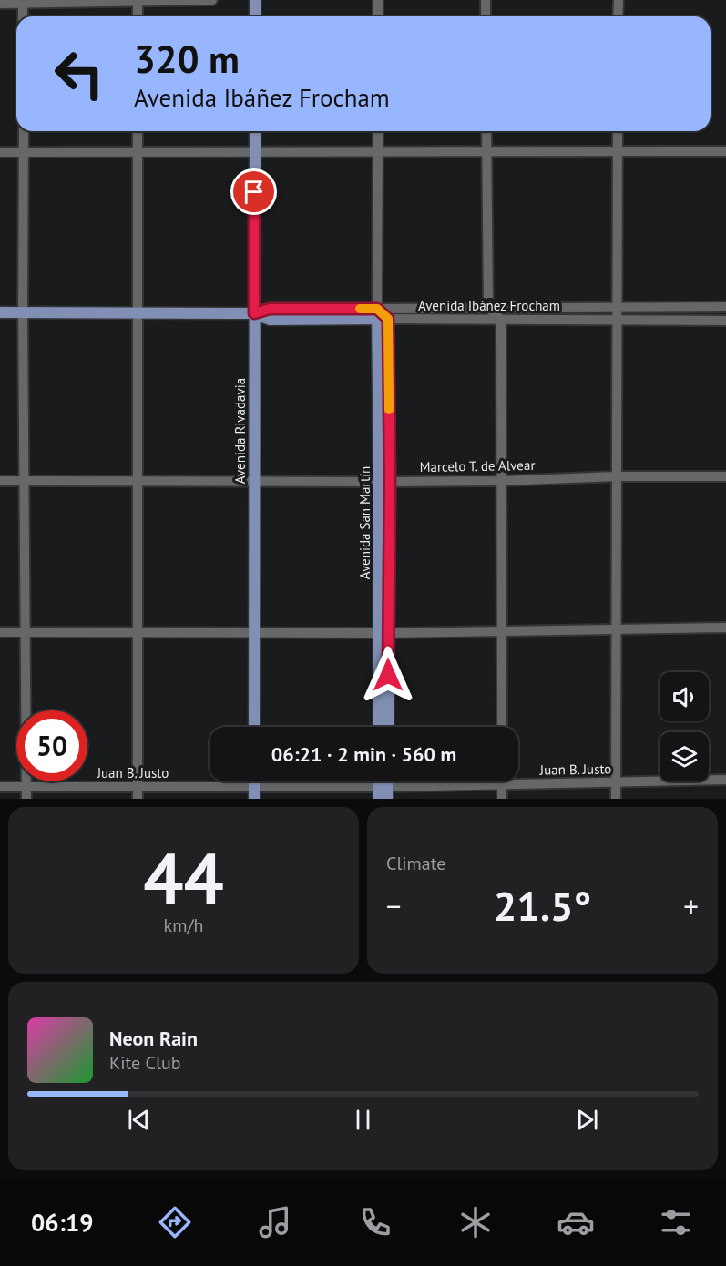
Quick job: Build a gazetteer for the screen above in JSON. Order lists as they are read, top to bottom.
{
  "streets": {
    "main road": ["Avenida Ibáñez Frocham", "Avenida Rivadavia", "Avenida San Martín"],
    "street": ["Marcelo T. de Alvear", "Juan B. Justo"]
  },
  "crossings": [
    ["Avenida Ibáñez Frocham", "Avenida Rivadavia"],
    ["Avenida Ibáñez Frocham", "Avenida San Martín"],
    ["Avenida Rivadavia", "Marcelo T. de Alvear"],
    ["Marcelo T. de Alvear", "Avenida San Martín"]
  ],
  "page": {
    "turn": ["320 m", "Avenida Ibáñez Frocham"],
    "limit": "50",
    "trip": "06:21 · 2 min · 560 m",
    "tile": [
      ["44", "km/h"],
      "Climate"
    ],
    "heat": ["−", "21.5°", "+"],
    "song": ["Neon Rain", "Kite Club"],
    "tabs": "06:19"
  }
}
